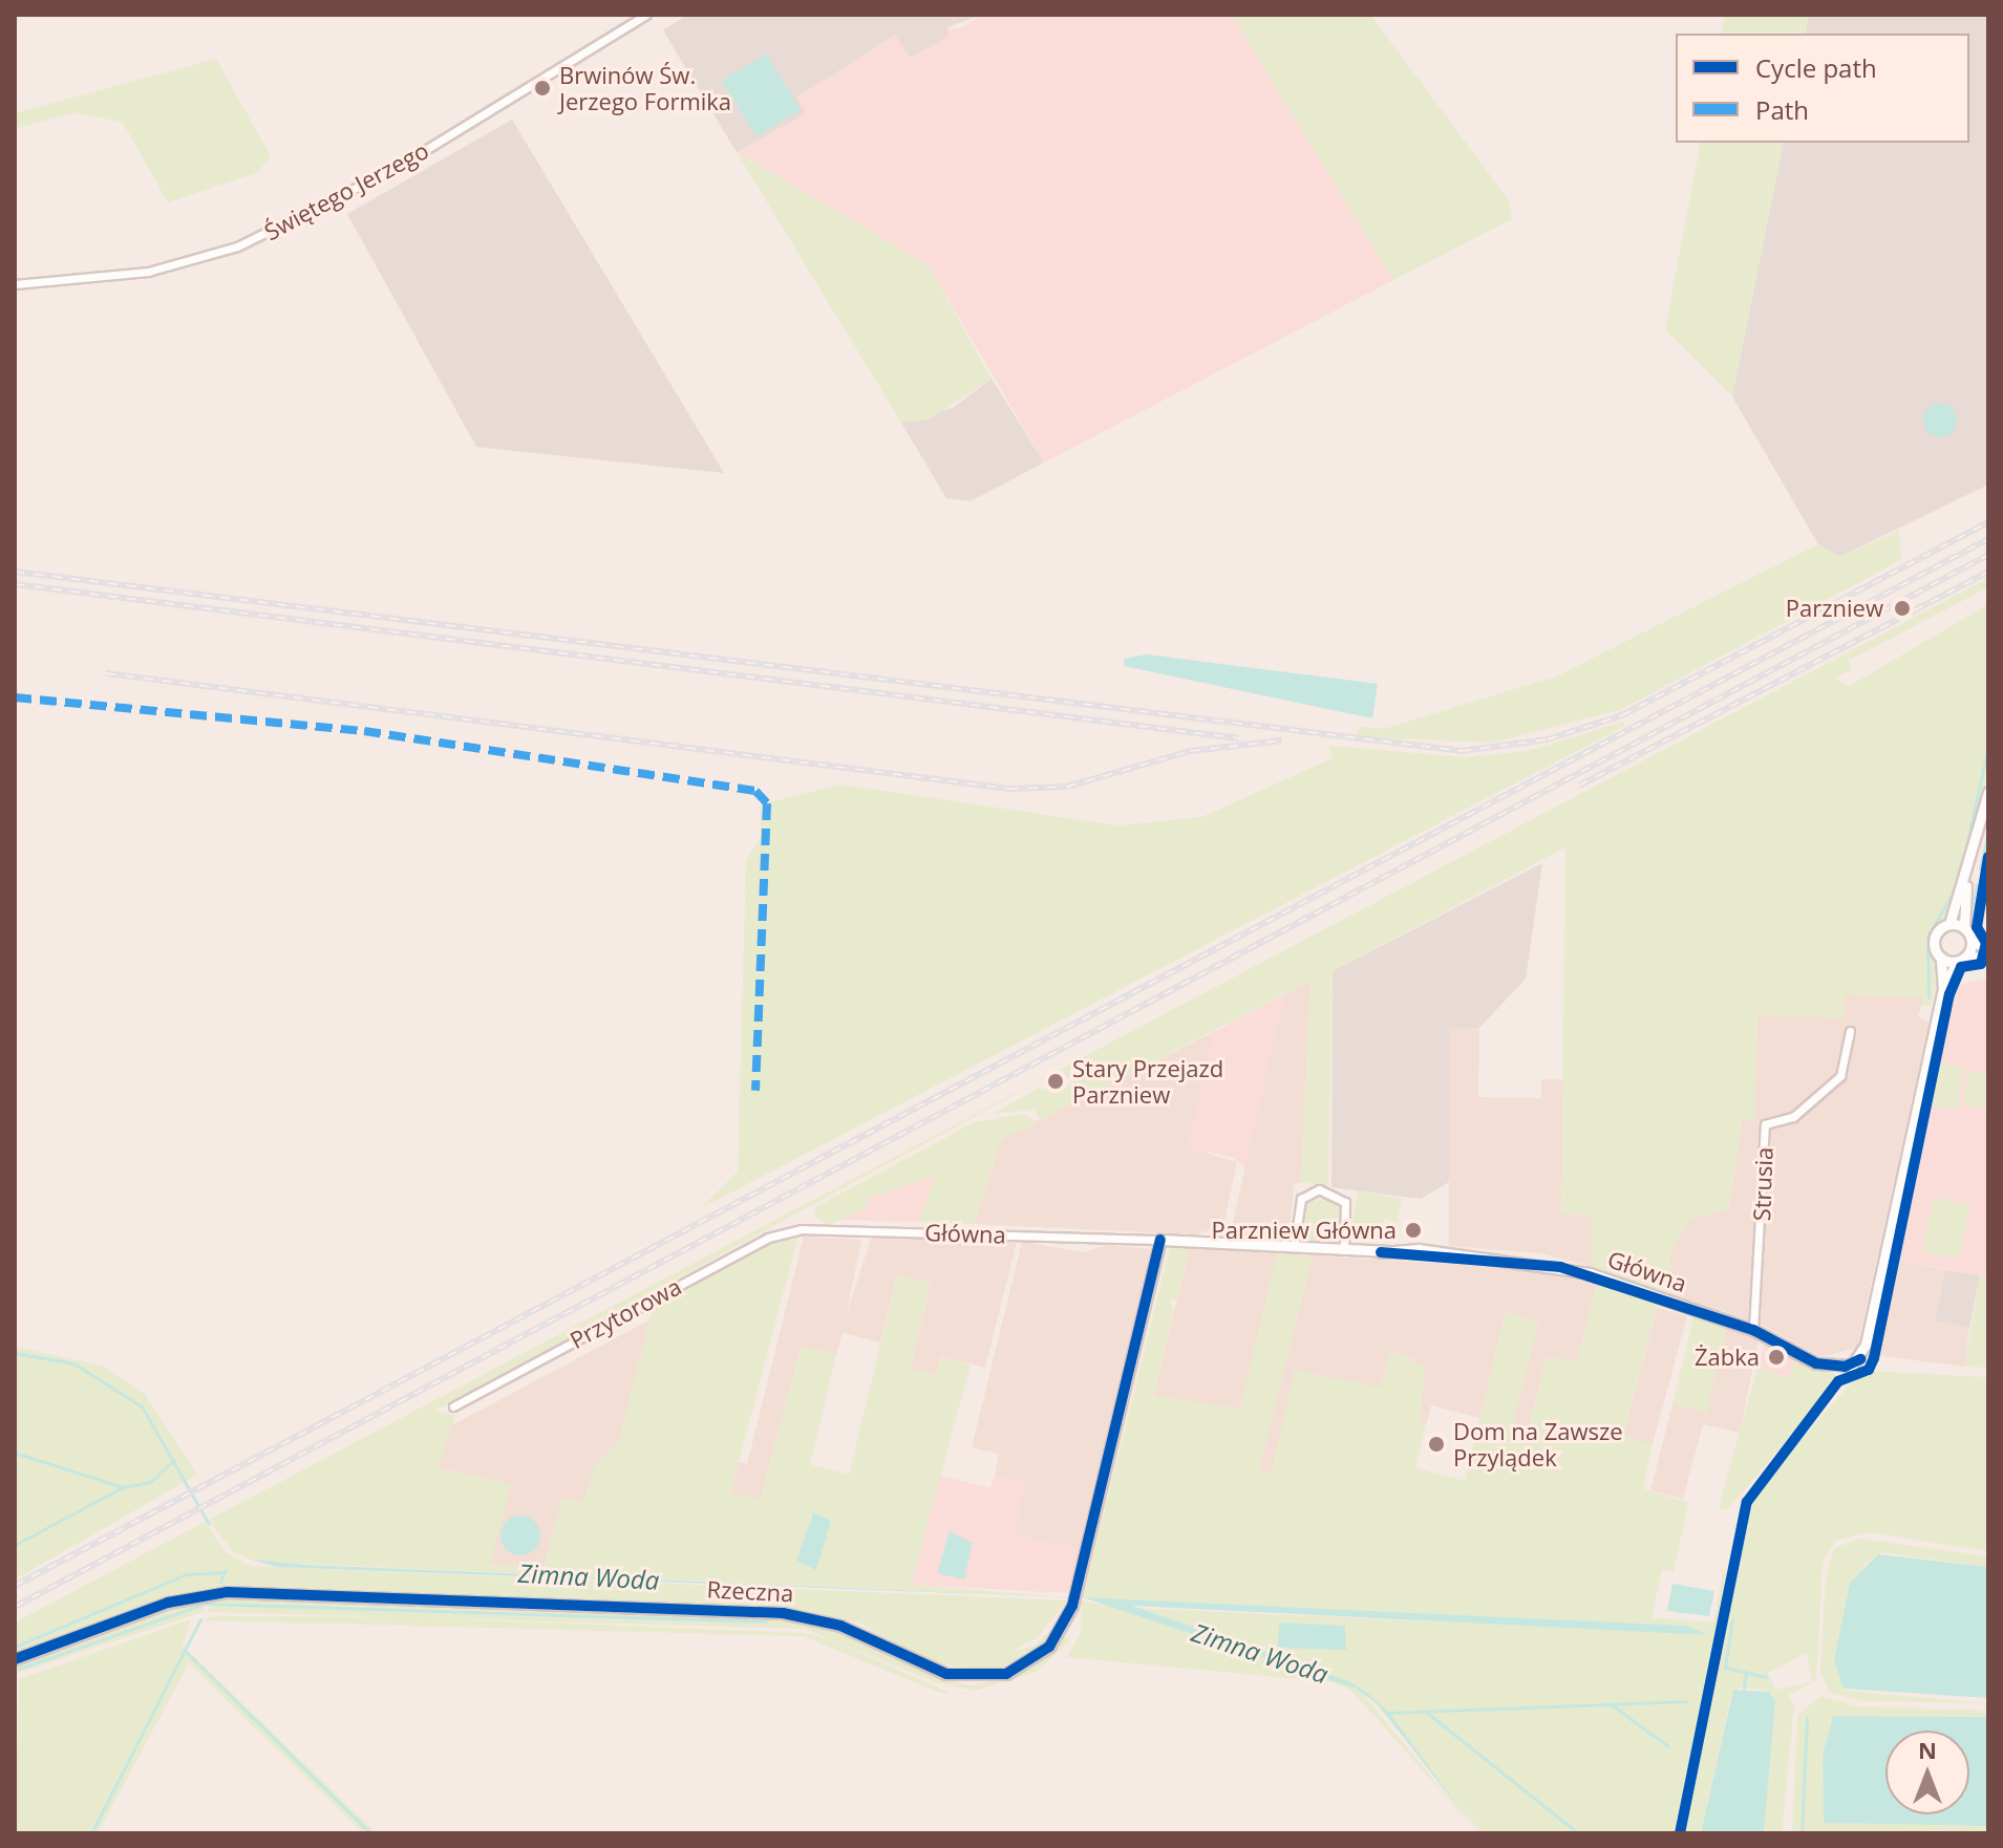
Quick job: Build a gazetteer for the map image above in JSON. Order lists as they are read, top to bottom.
{
  "streets": {
    "street": [
      "Świętego Jerzego",
      "Strusia",
      "Główna",
      "Przytorowa",
      "Rzeczna"
    ]
  },
  "crossings": [
    ["Strusia", "Główna"],
    ["Główna", "Przytorowa"],
    ["Główna", "Rzeczna"]
  ],
  "water": ["Zimna Woda"],
  "places": [
    "Brwinów Św. Jerzego Formika",
    "Parzniew",
    "Stary Przejazd Parzniew",
    "Parzniew Główna",
    "Żabka",
    "Dom na Zawsze Przylądek"
  ],
  "legend": ["Cycle path", "Path"],
  "north": "top"
}
